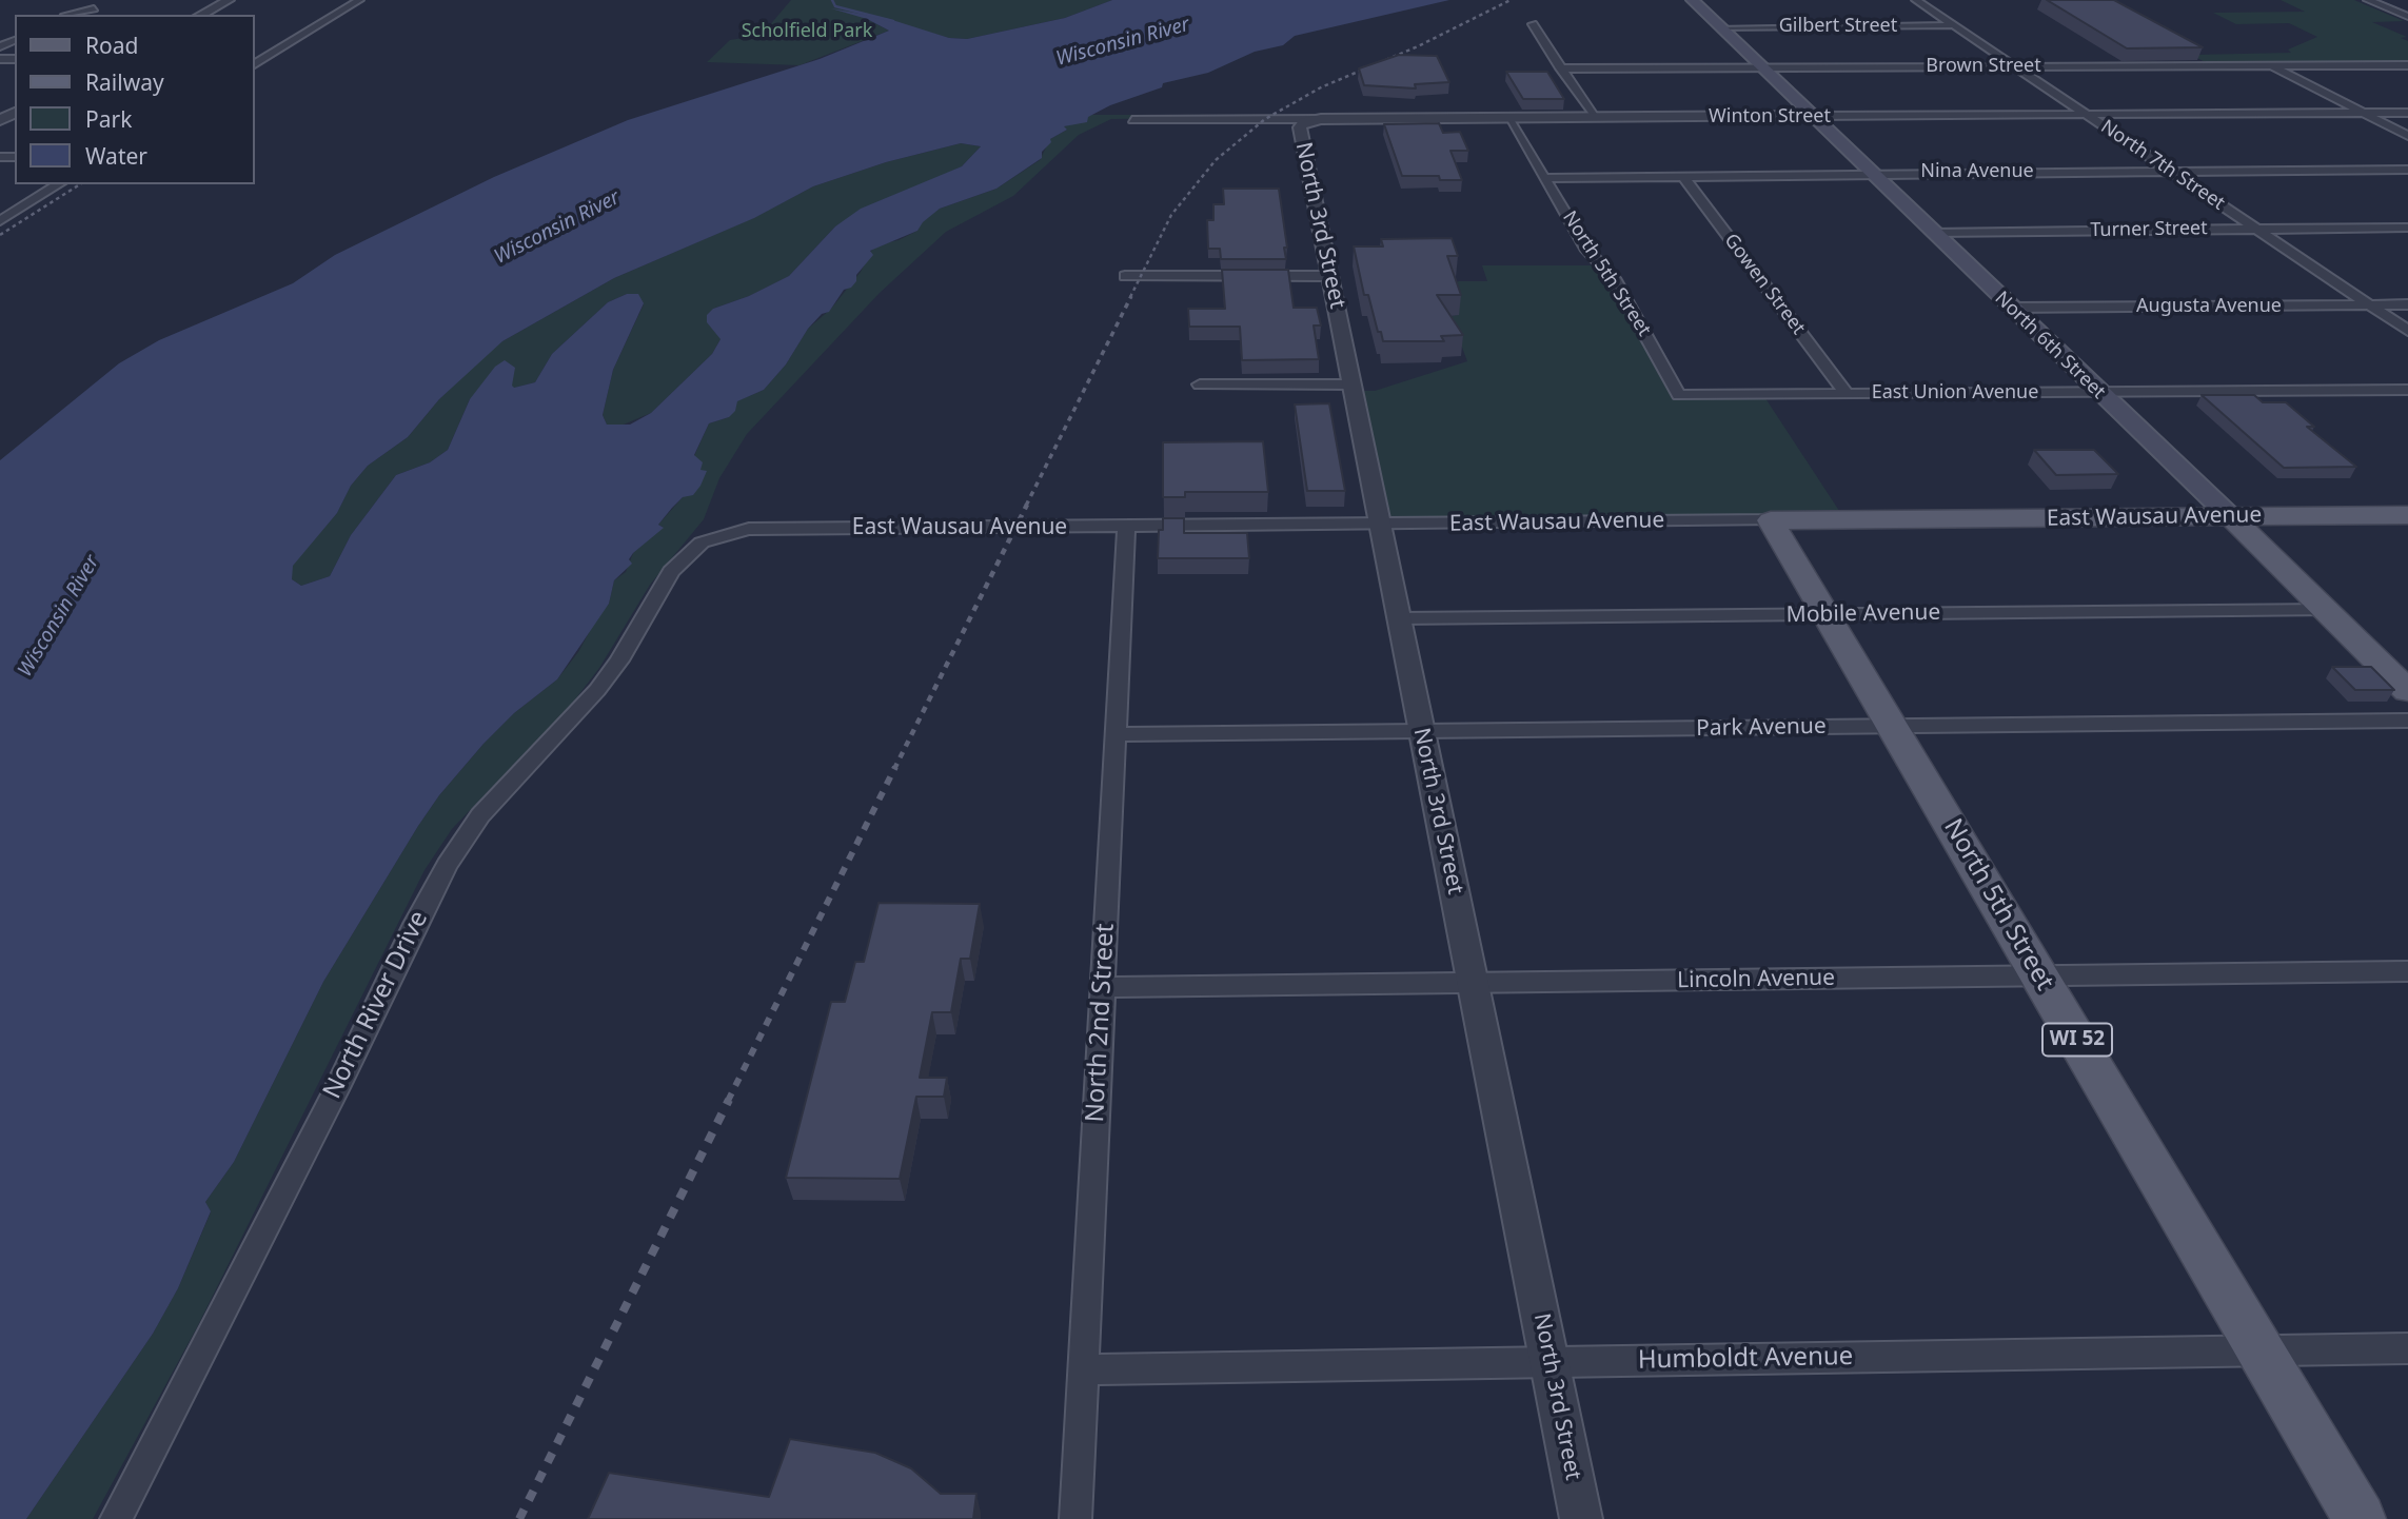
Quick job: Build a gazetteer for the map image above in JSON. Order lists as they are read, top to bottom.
{
  "streets": {
    "main road": [
      "North 5th Street",
      "North 6th Street",
      "East Wausau Avenue",
      "WI 52"
    ],
    "street": [
      "Gilbert Street",
      "Brown Street",
      "Winton Street",
      "North 7th Street",
      "Nina Avenue",
      "North 3rd Street",
      "Turner Street",
      "Gowen Street",
      "Augusta Avenue",
      "East Union Avenue",
      "Mobile Avenue",
      "Park Avenue",
      "Lincoln Avenue",
      "North River Drive",
      "North 2nd Street",
      "Humboldt Avenue"
    ]
  },
  "crossings": [
    ["Gilbert Street", "North 7th Street"],
    ["Gilbert Street", "North 6th Street"],
    ["Brown Street", "North 7th Street"],
    ["Brown Street", "North 6th Street"],
    ["Winton Street", "North 7th Street"],
    ["Winton Street", "North 3rd Street"],
    ["Winton Street", "North 5th Street"],
    ["Winton Street", "North 6th Street"],
    ["North 7th Street", "Nina Avenue"],
    ["North 7th Street", "Turner Street"],
    ["North 7th Street", "Augusta Avenue"],
    ["Nina Avenue", "North 5th Street"],
    ["Nina Avenue", "Gowen Street"],
    ["Nina Avenue", "North 6th Street"],
    ["North 3rd Street", "East Wausau Avenue"],
    ["North 3rd Street", "Mobile Avenue"],
    ["North 3rd Street", "Park Avenue"],
    ["North 3rd Street", "Lincoln Avenue"],
    ["North 3rd Street", "Humboldt Avenue"],
    ["Turner Street", "North 6th Street"],
    ["North 5th Street", "East Union Avenue"],
    ["North 5th Street", "East Wausau Avenue"],
    ["North 5th Street", "Mobile Avenue"],
    ["North 5th Street", "Park Avenue"],
    ["North 5th Street", "Lincoln Avenue"],
    ["North 5th Street", "Humboldt Avenue"],
    ["Gowen Street", "East Union Avenue"],
    ["Augusta Avenue", "North 6th Street"],
    ["North 6th Street", "East Union Avenue"],
    ["North 6th Street", "East Wausau Avenue"],
    ["North 6th Street", "Mobile Avenue"],
    ["East Wausau Avenue", "North River Drive"],
    ["East Wausau Avenue", "North 2nd Street"],
    ["Park Avenue", "North 2nd Street"],
    ["Lincoln Avenue", "North 2nd Street"],
    ["North 2nd Street", "Humboldt Avenue"]
  ],
  "water": ["Wisconsin River"],
  "parks": ["Scholfield Park"],
  "legend": [
    "Road",
    "Railway",
    "Park",
    "Water"
  ]
}
